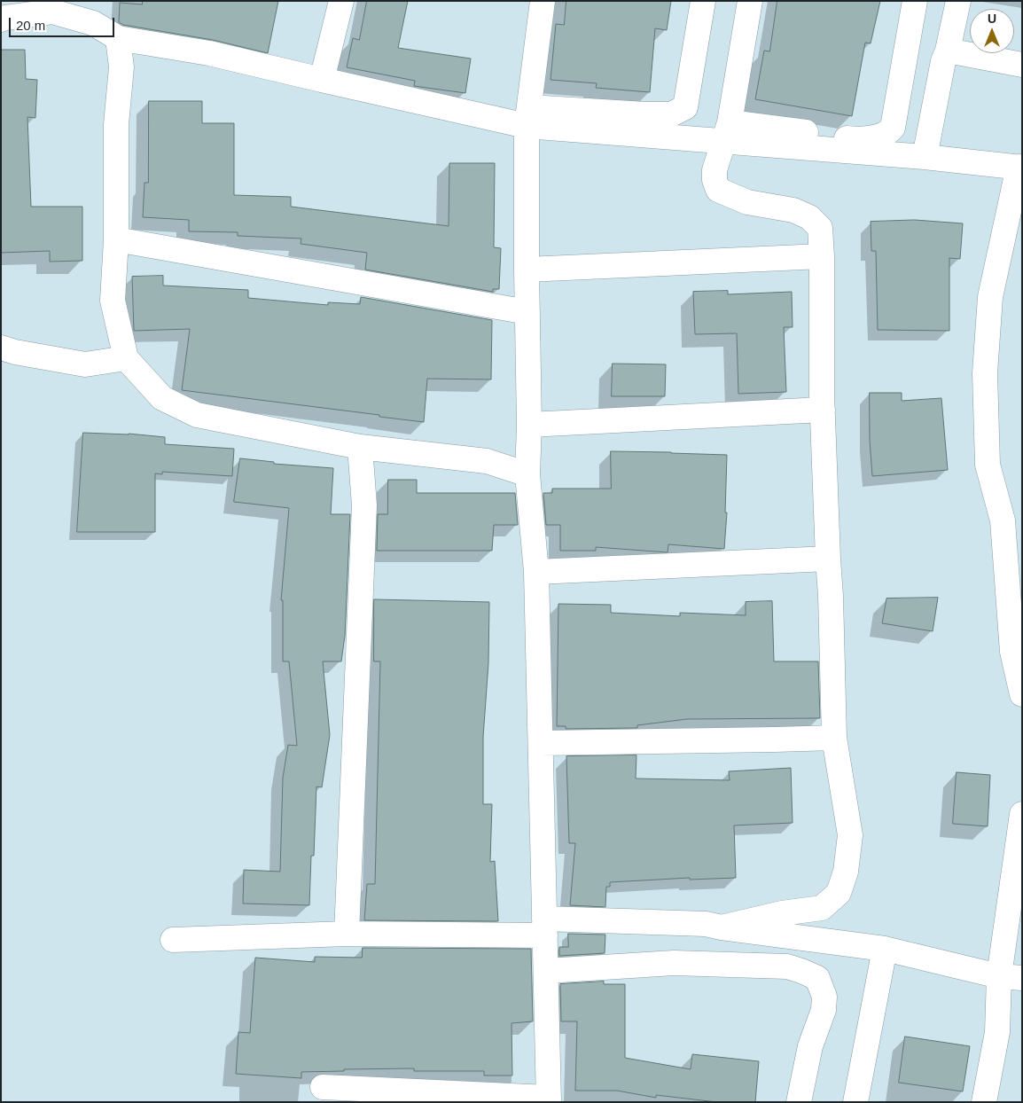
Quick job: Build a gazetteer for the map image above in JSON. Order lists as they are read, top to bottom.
{
  "scale_bar": "20 m",
  "north": "top"
}
